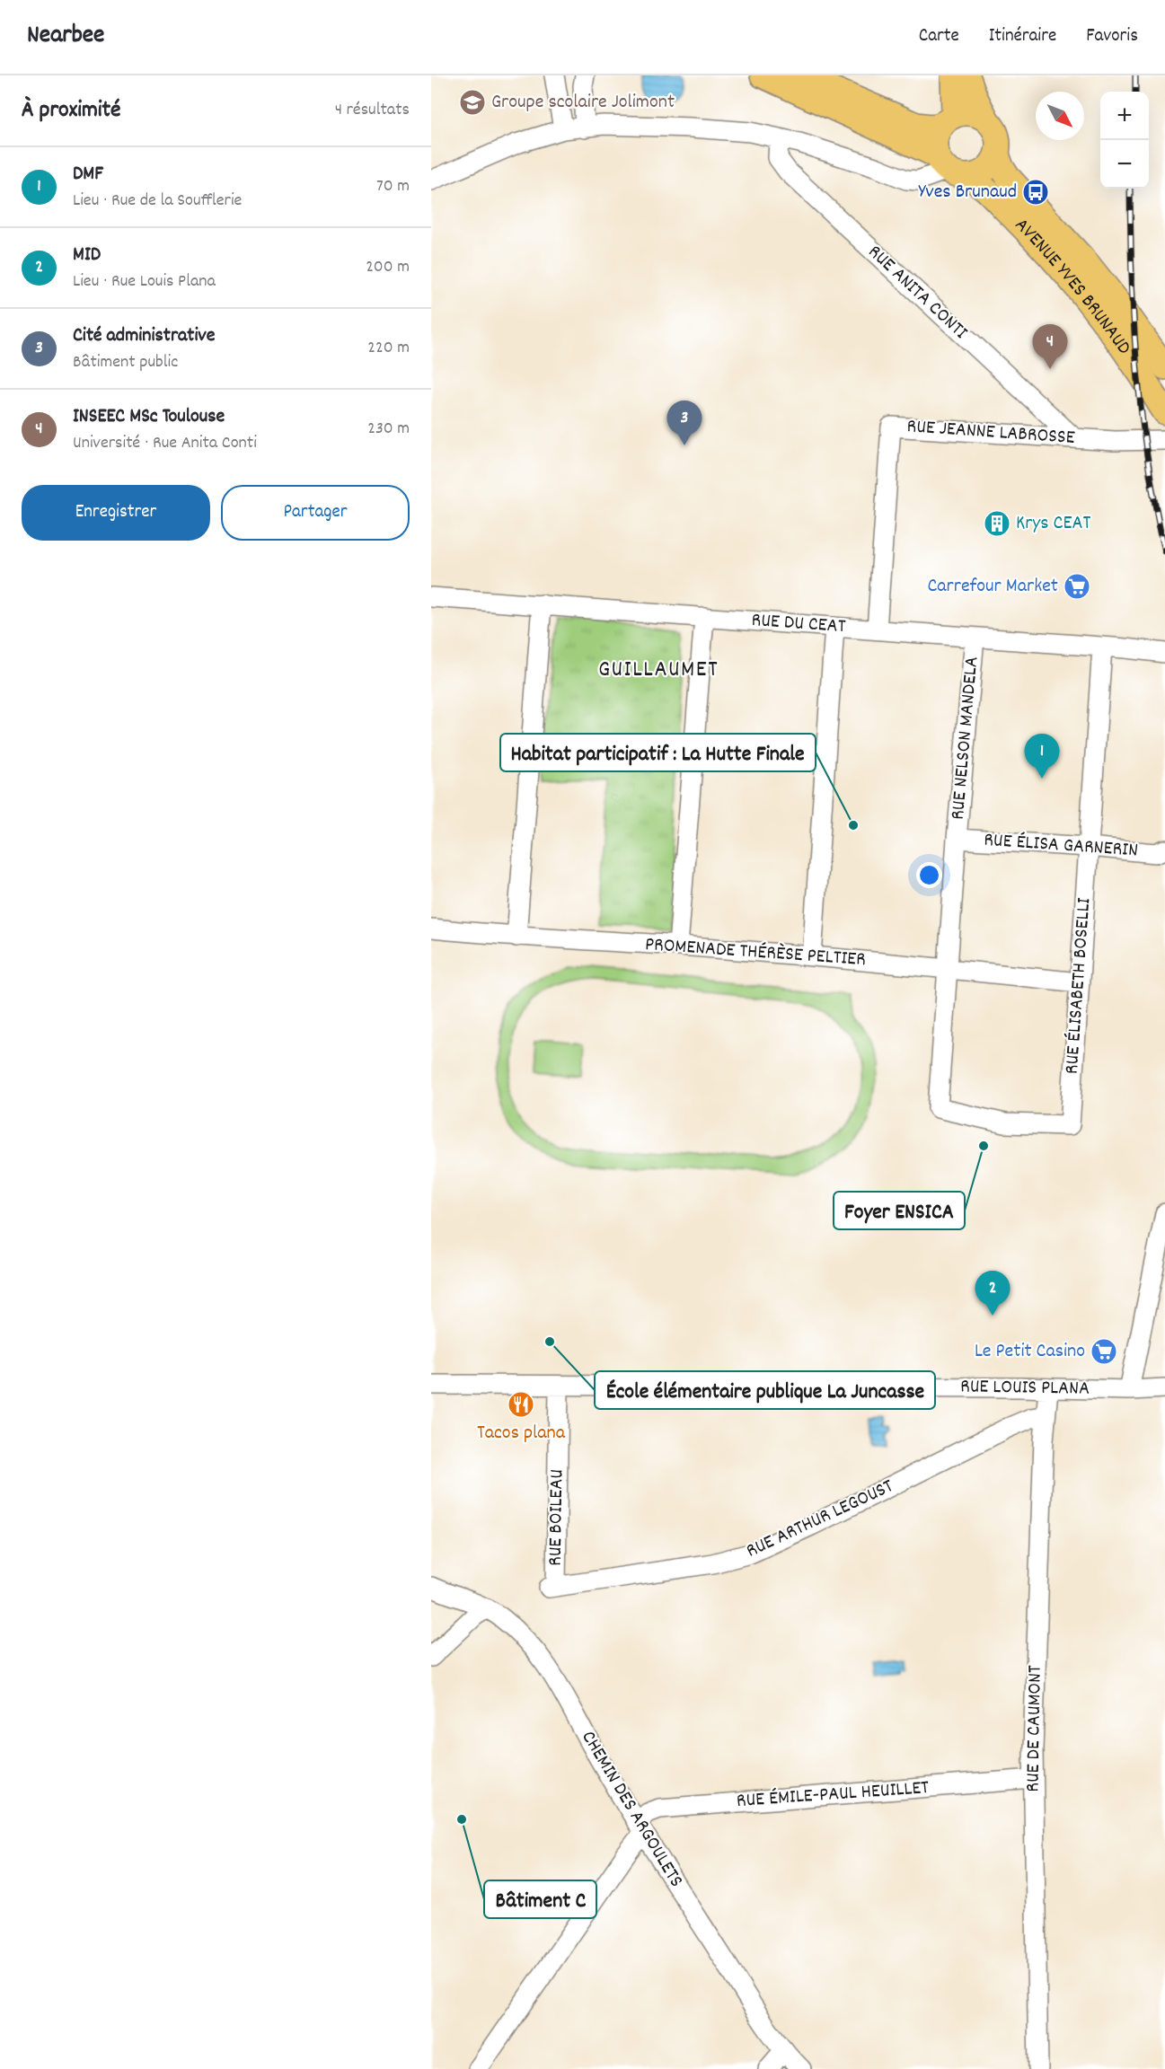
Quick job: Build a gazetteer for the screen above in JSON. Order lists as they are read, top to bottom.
{
  "streets": {
    "main road": ["AVENUE YVES BRUNAUD"],
    "street": [
      "RUE ANITA CONTI",
      "RUE JEANNE LABROSSE",
      "RUE DU CEAT",
      "RUE NELSON MANDELA",
      "RUE ÉLISA GARNERIN",
      "PROMENADE THÉRÈSE PELTIER",
      "RUE ÉLISABETH BOSELLI",
      "RUE LOUIS PLANA",
      "RUE BOILEAU",
      "RUE ARTHUR LEGOUST",
      "RUE DE CAUMONT",
      "RUE ÉMILE-PAUL HEUILLET",
      "CHEMIN DES ARGOULETS"
    ]
  },
  "crossings": [
    ["RUE ANITA CONTI", "RUE JEANNE LABROSSE"],
    ["RUE JEANNE LABROSSE", "RUE DU CEAT"],
    ["RUE DU CEAT", "RUE NELSON MANDELA"],
    ["RUE DU CEAT", "RUE ÉLISABETH BOSELLI"],
    ["RUE NELSON MANDELA", "RUE ÉLISA GARNERIN"],
    ["RUE NELSON MANDELA", "PROMENADE THÉRÈSE PELTIER"],
    ["RUE NELSON MANDELA", "RUE ÉLISABETH BOSELLI"],
    ["RUE ÉLISA GARNERIN", "RUE ÉLISABETH BOSELLI"],
    ["PROMENADE THÉRÈSE PELTIER", "RUE ÉLISABETH BOSELLI"],
    ["RUE LOUIS PLANA", "RUE BOILEAU"],
    ["RUE LOUIS PLANA", "RUE DE CAUMONT"],
    ["RUE BOILEAU", "RUE ARTHUR LEGOUST"],
    ["RUE ARTHUR LEGOUST", "RUE DE CAUMONT"],
    ["RUE DE CAUMONT", "RUE ÉMILE-PAUL HEUILLET"],
    ["RUE ÉMILE-PAUL HEUILLET", "CHEMIN DES ARGOULETS"]
  ],
  "districts": ["GUILLAUMET"],
  "places": {
    "school or university": ["Groupe scolaire Jolimont"],
    "bus stop": ["Yves Brunaud"],
    "building": ["Krys CEAT"],
    "supermarket": ["Carrefour Market", "Le Petit Casino"],
    "other": [
      "Habitat participatif : La Hutte Finale",
      "Foyer ENSICA",
      "École élémentaire publique La Juncasse",
      "Bâtiment C"
    ],
    "restaurant": ["Tacos plana"]
  },
  "north": "bottom right",
  "page": {
    "header": "Nearbee",
    "nav": ["Carte", "Itinéraire", "Favoris"],
    "heading": ["À proximité", "4 résultats"],
    "map_buttons": ["+", "−"],
    "list": [
      {
        "mark": "1",
        "name": "DMF",
        "note": "Lieu · Rue de la Soufflerie",
        "value": "70 m"
      },
      {
        "mark": "2",
        "name": "MID",
        "note": "Lieu · Rue Louis Plana",
        "value": "200 m"
      },
      {
        "mark": "3",
        "name": "Cité administrative",
        "note": "Bâtiment public",
        "value": "220 m"
      },
      {
        "mark": "4",
        "name": "INSEEC MSc Toulouse",
        "note": "Université · Rue Anita Conti",
        "value": "230 m"
      }
    ],
    "pins": [
      "4",
      "3",
      "1",
      "2"
    ],
    "buttons": ["Enregistrer", "Partager"]
  }
}
